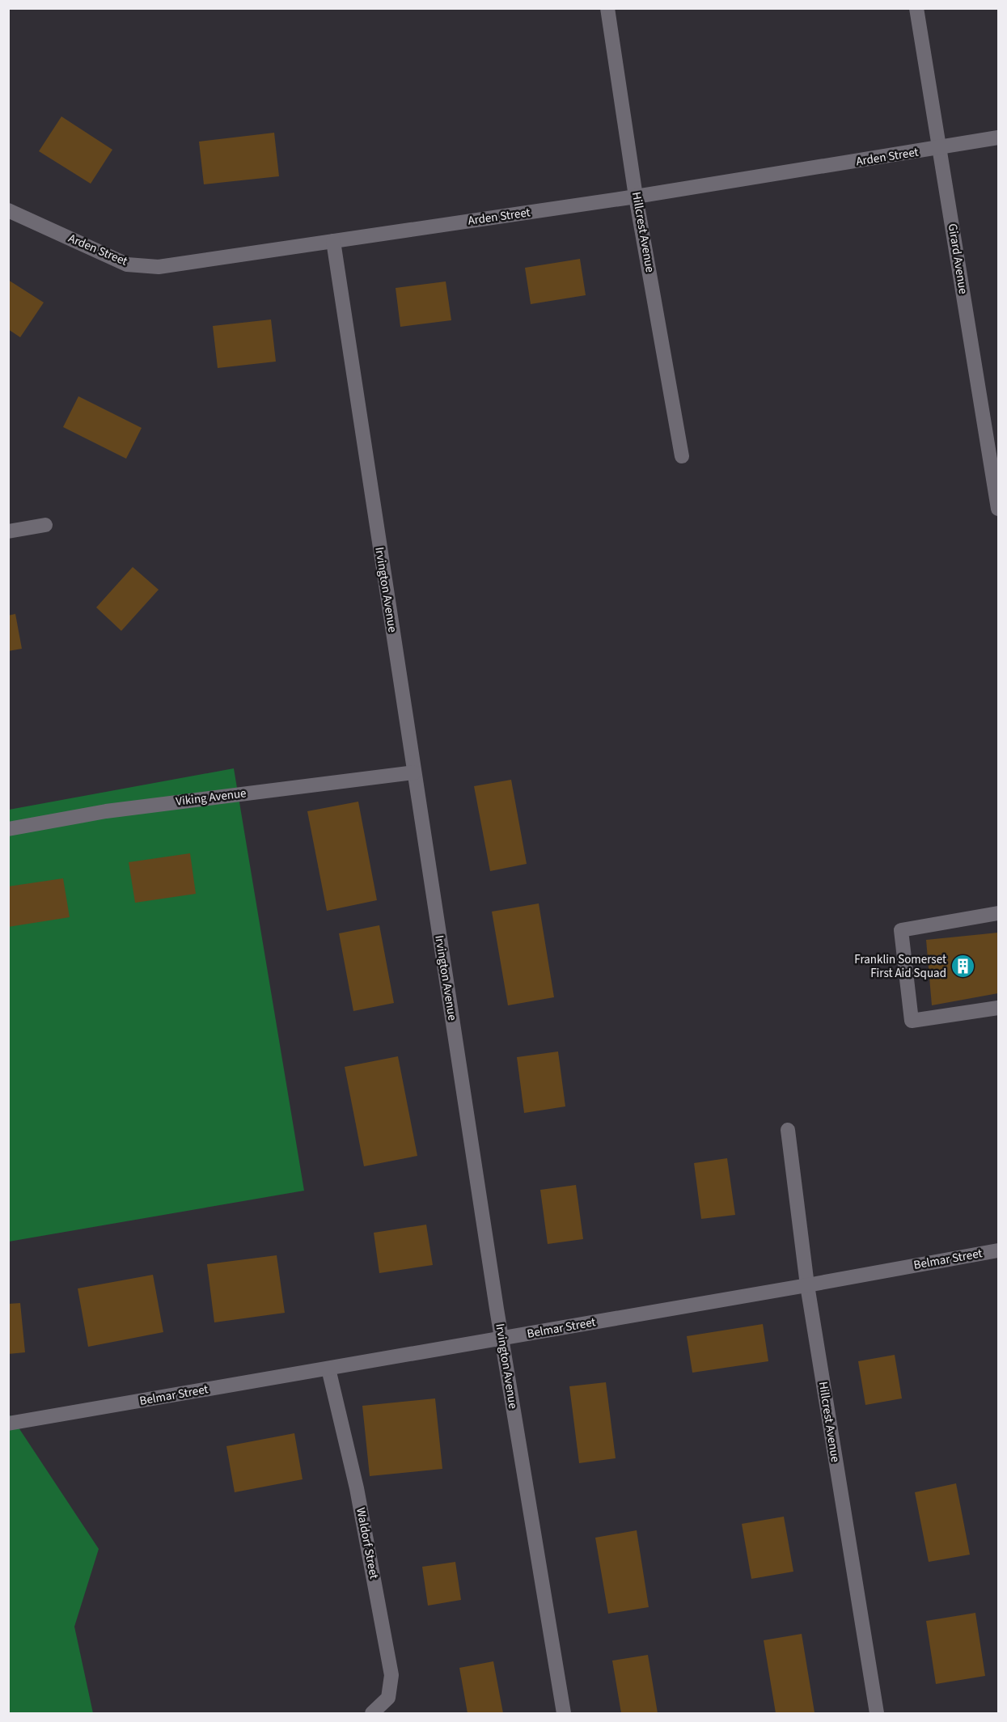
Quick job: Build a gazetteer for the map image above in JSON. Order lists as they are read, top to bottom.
{
  "streets": {
    "street": [
      "Arden Street",
      "Hillcrest Avenue",
      "Girard Avenue",
      "Irvington Avenue",
      "Viking Avenue",
      "Belmar Street",
      "Waldorf Street"
    ]
  },
  "crossings": [
    ["Arden Street", "Hillcrest Avenue"],
    ["Arden Street", "Girard Avenue"],
    ["Arden Street", "Irvington Avenue"],
    ["Hillcrest Avenue", "Belmar Street"],
    ["Irvington Avenue", "Viking Avenue"],
    ["Irvington Avenue", "Belmar Street"],
    ["Belmar Street", "Waldorf Street"]
  ],
  "places": {
    "building": ["Franklin Somerset First Aid Squad"]
  }
}
